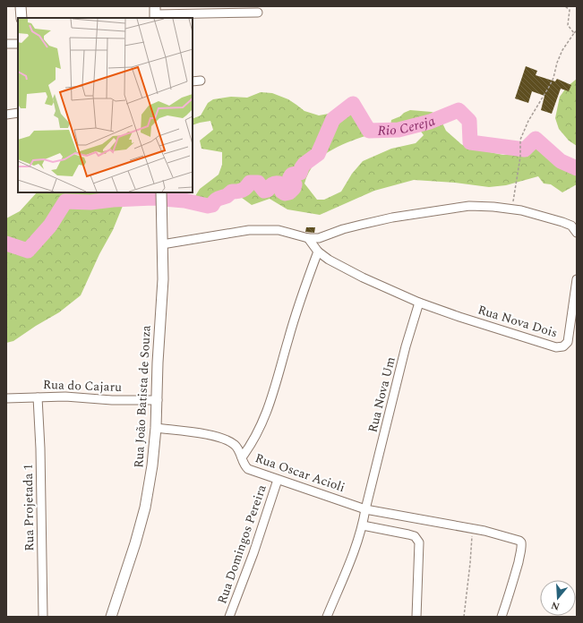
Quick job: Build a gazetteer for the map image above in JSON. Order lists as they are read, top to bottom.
{
  "streets": {
    "street": [
      "Rua Nova Dois",
      "Rua do Cajaru",
      "Rua Nova Um",
      "Rua João Batista de Souza",
      "Rua Oscar Acioli",
      "Rua Projetada 1",
      "Rua Domingos Pereira"
    ]
  },
  "crossings": [
    ["Rua Nova Dois", "Rua Nova Um"],
    ["Rua do Cajaru", "Rua João Batista de Souza"],
    ["Rua do Cajaru", "Rua Projetada 1"],
    ["Rua Nova Um", "Rua Oscar Acioli"],
    ["Rua João Batista de Souza", "Rua Oscar Acioli"],
    ["Rua Oscar Acioli", "Rua Domingos Pereira"]
  ],
  "water": ["Rio Cereja"],
  "north": "bottom"
}
